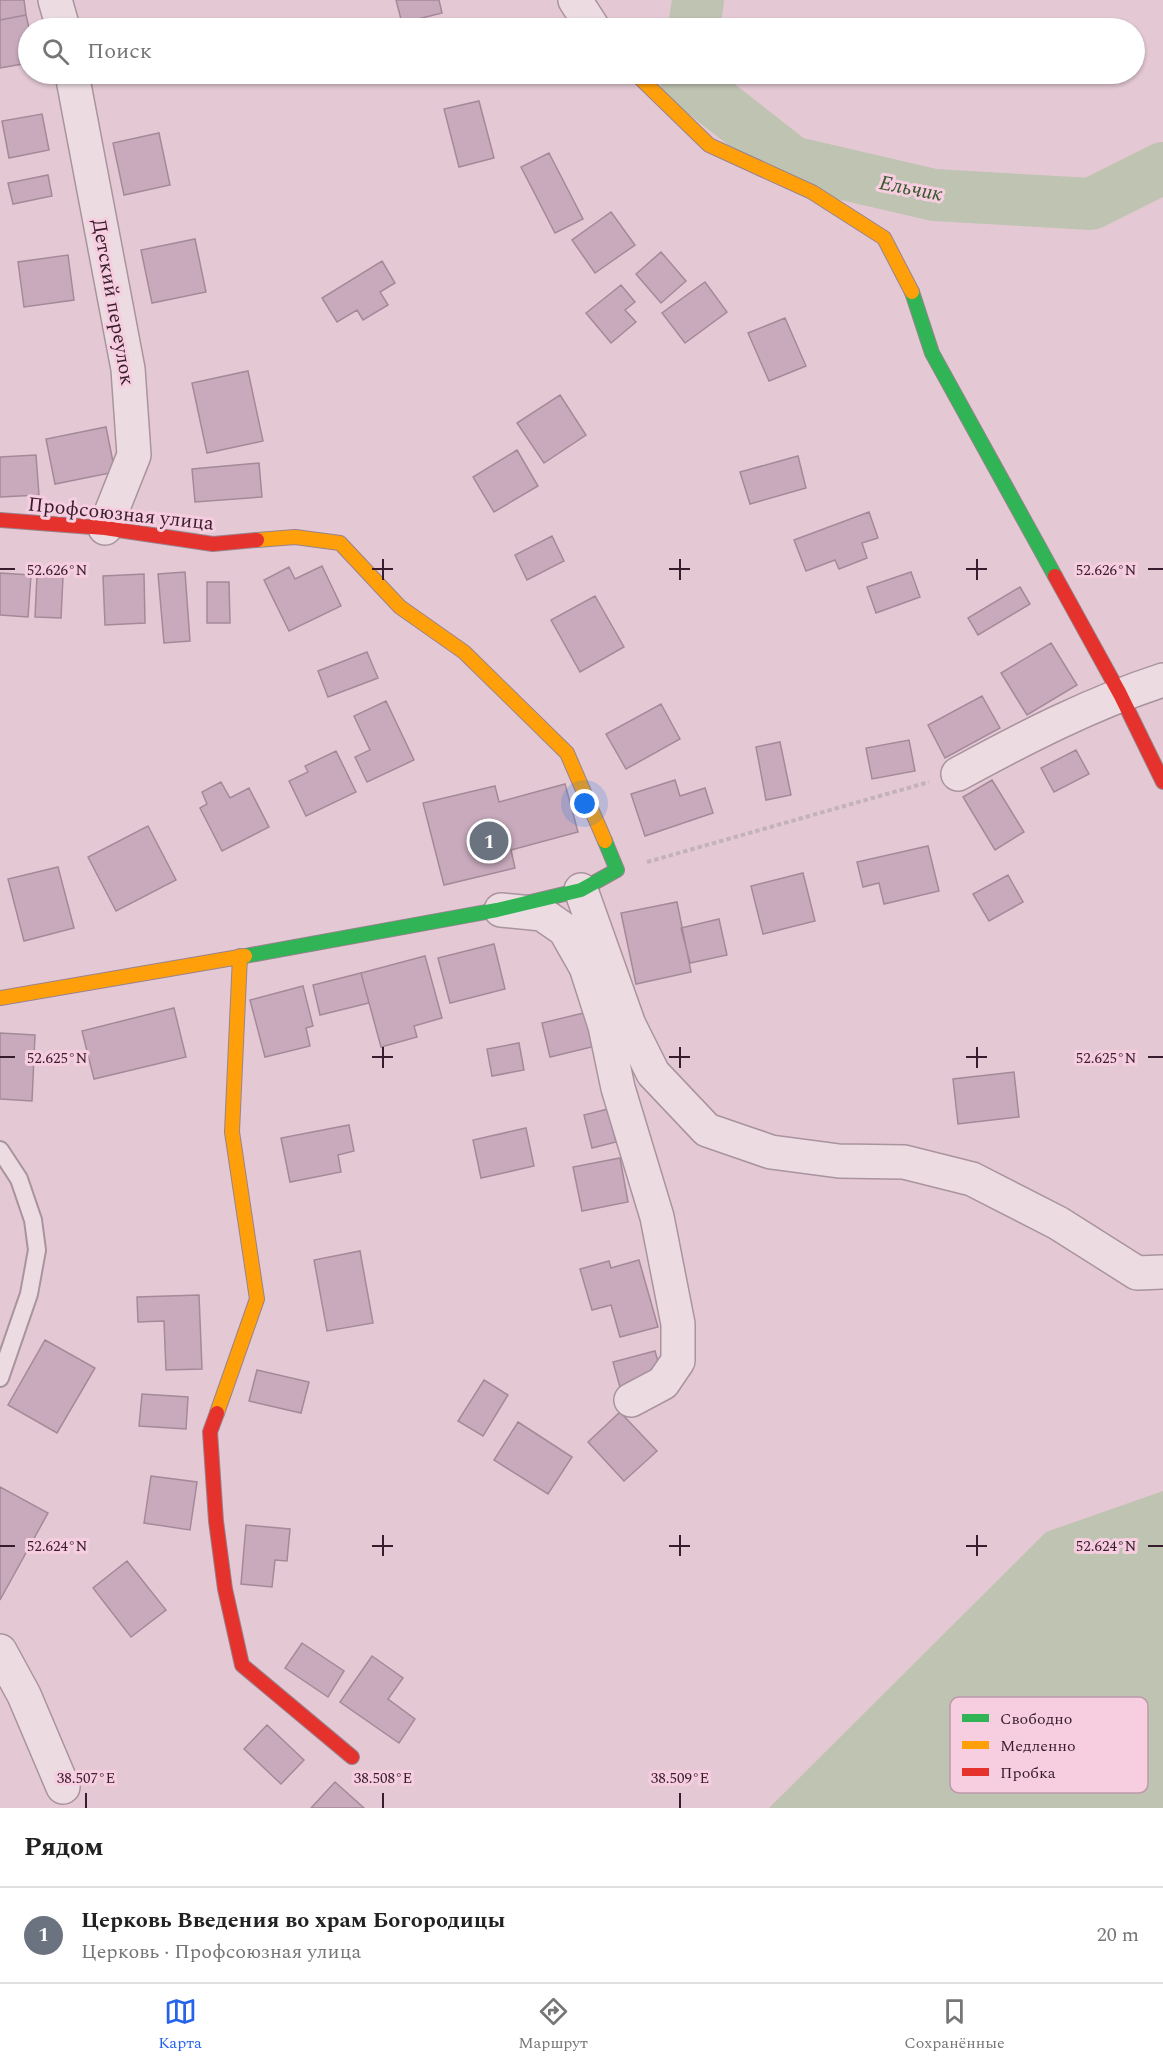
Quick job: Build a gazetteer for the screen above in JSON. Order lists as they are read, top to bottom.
{
  "streets": {
    "street": ["Детский переулок", "Профсоюзная улица"]
  },
  "crossings": [
    ["Детский переулок", "Профсоюзная улица"]
  ],
  "water": ["Ельчик"],
  "legend": ["Свободно", "Медленно", "Пробка"],
  "page": {
    "search": "Поиск",
    "pins": "1",
    "heading": "Рядом",
    "list": [
      {
        "mark": "1",
        "name": "Церковь Введения во храм Богородицы",
        "note": "Церковь · Профсоюзная улица",
        "value": "20 m"
      }
    ],
    "nav": ["Карта", "Маршрут", "Сохранённые"]
  },
  "coordinates": [
    "52.626°N",
    "52.625°N",
    "52.624°N",
    "38.507°E",
    "38.508°E",
    "38.509°E"
  ]
}
